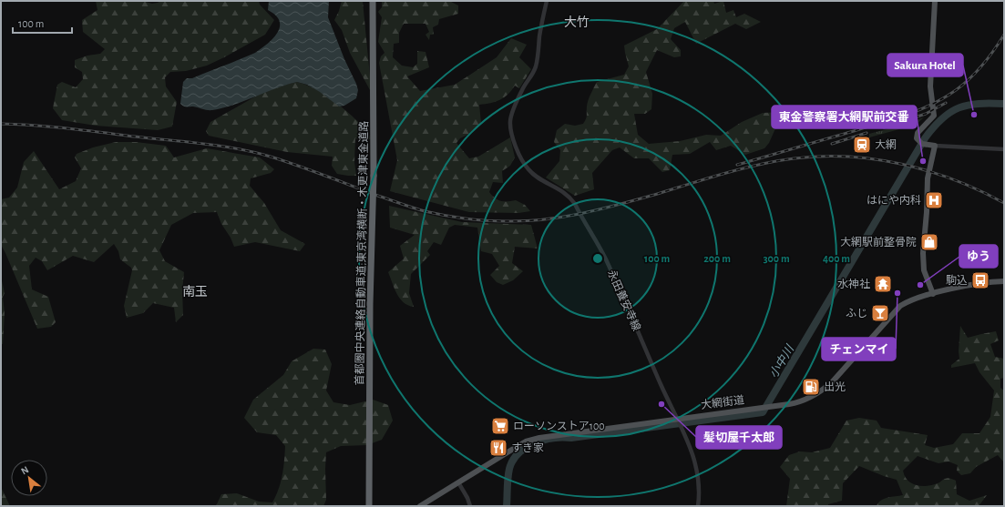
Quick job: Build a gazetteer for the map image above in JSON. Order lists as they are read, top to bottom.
{
  "streets": {
    "highway": ["首都圏中央連絡自動車道;東京湾横断・木更津東金道路"],
    "main road": ["大網街道"],
    "street": ["永田養安寺線"]
  },
  "crossings": [
    ["永田養安寺線", "大網街道"]
  ],
  "districts": ["大竹", "南玉"],
  "water": ["小中川"],
  "places": {
    "other": [
      "Sakura Hotel",
      "東金警察署大網駅前交番",
      "ゆう",
      "チェンマイ",
      "髪切屋千太郎"
    ],
    "station": ["大網"],
    "hospital": ["はにや内科"],
    "shop": ["大網駅前整骨院"],
    "bus stop": ["駒込"],
    "temple": ["水神社"],
    "bar": ["ふじ"],
    "fuel station": ["出光"],
    "supermarket": ["ローソンストア100"],
    "restaurant": ["すき家"]
  },
  "scale_bar": "100 m",
  "north": "top left",
  "rings": [
    "100 m",
    "200 m",
    "300 m",
    "400 m"
  ]
}
